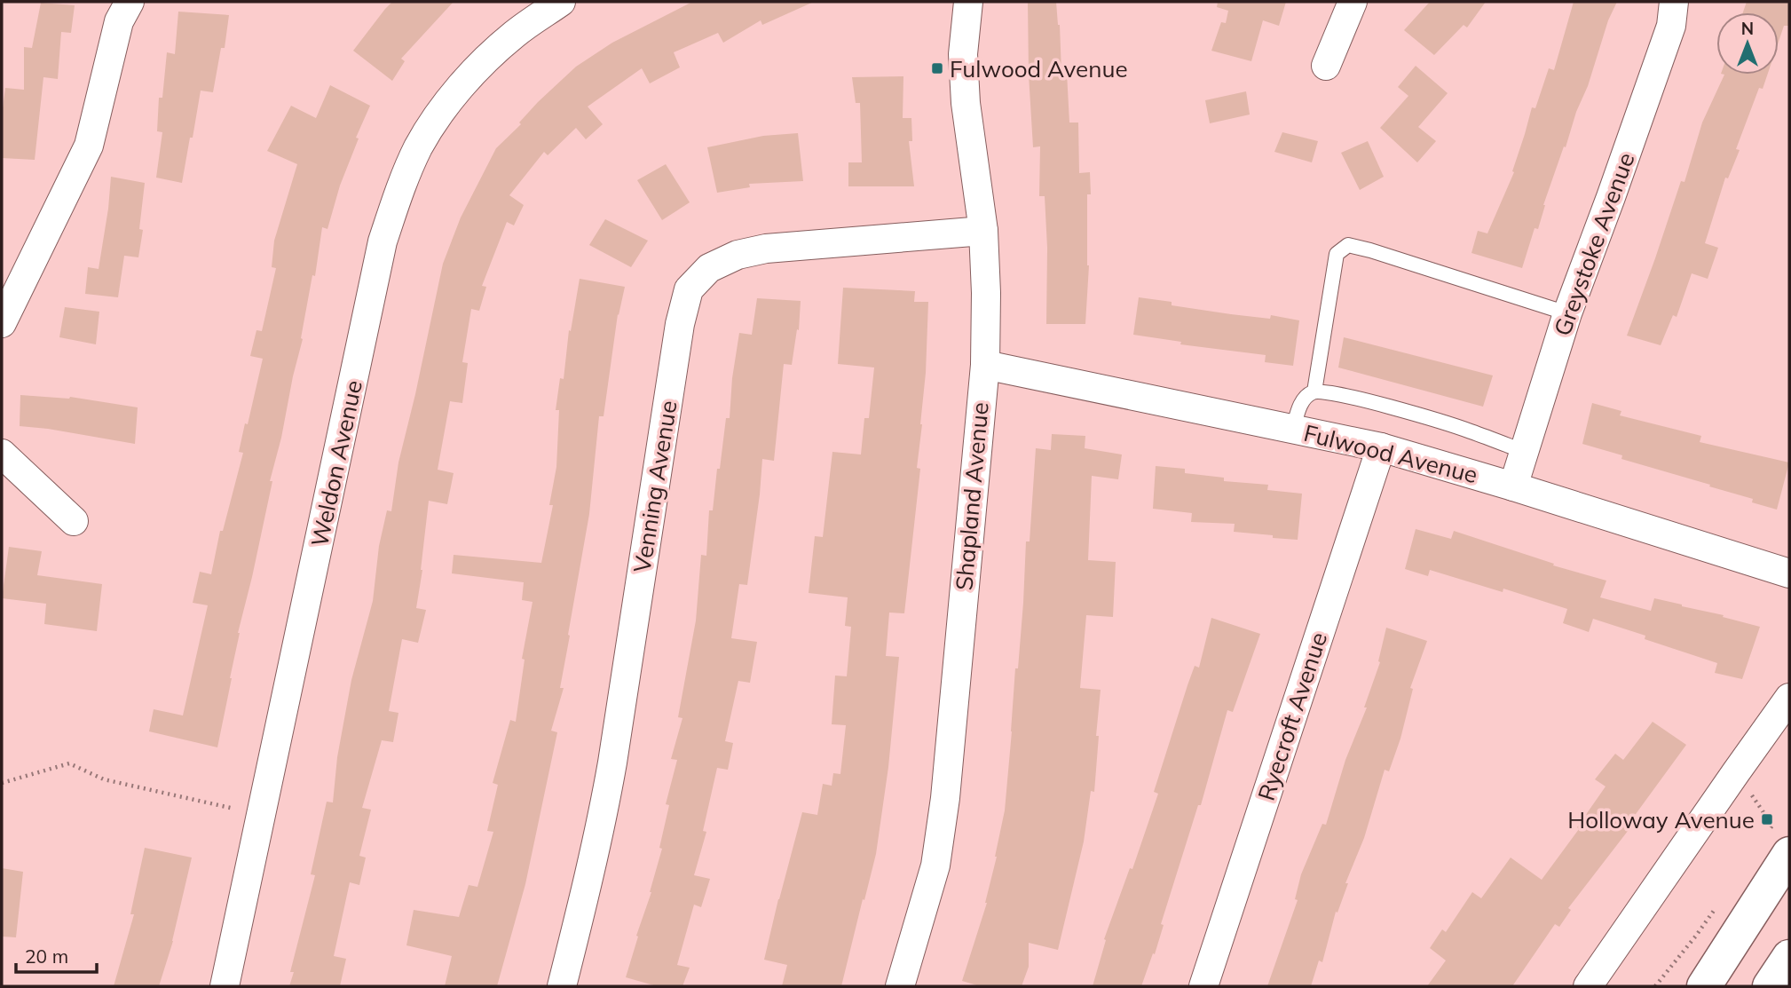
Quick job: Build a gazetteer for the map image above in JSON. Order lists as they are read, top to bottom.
{
  "streets": {
    "street": [
      "Greystoke Avenue",
      "Fulwood Avenue",
      "Weldon Avenue",
      "Venning Avenue",
      "Shapland Avenue",
      "Ryecroft Avenue"
    ]
  },
  "crossings": [
    ["Greystoke Avenue", "Fulwood Avenue"],
    ["Fulwood Avenue", "Shapland Avenue"],
    ["Fulwood Avenue", "Ryecroft Avenue"],
    ["Venning Avenue", "Shapland Avenue"]
  ],
  "places": {
    "transit": ["Fulwood Avenue", "Holloway Avenue"]
  },
  "scale_bar": "20 m",
  "north": "top"
}
